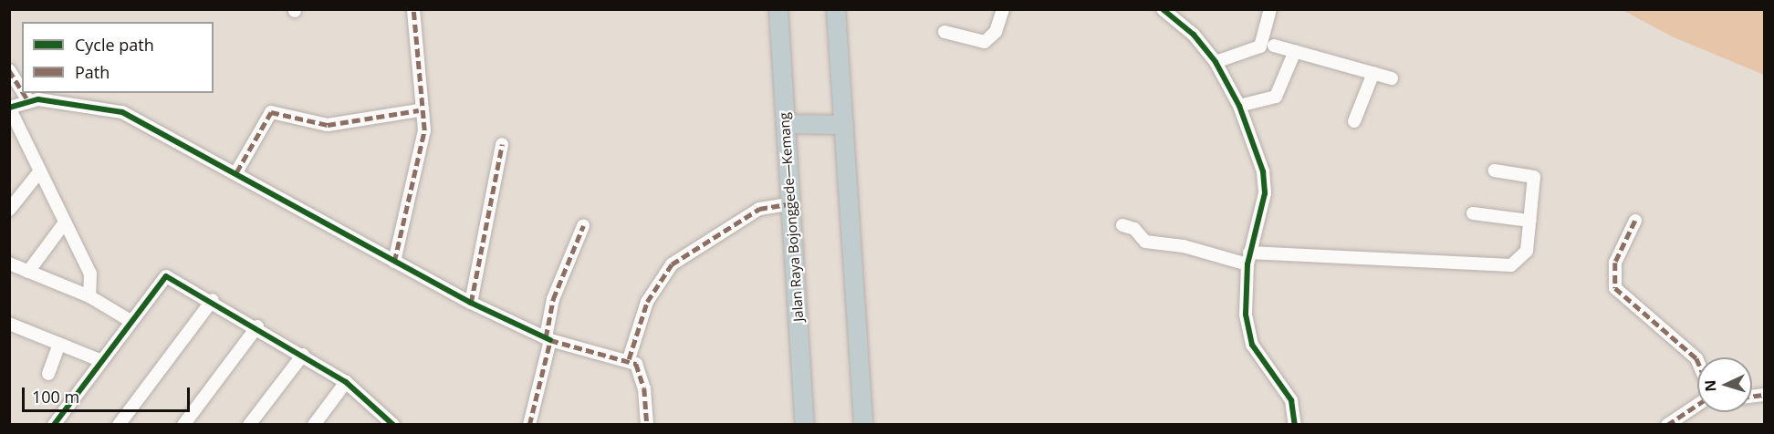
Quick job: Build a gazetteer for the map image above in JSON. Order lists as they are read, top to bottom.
{
  "streets": {
    "highway": ["Jalan Raya Bojonggede—Kemang"]
  },
  "legend": ["Cycle path", "Path"],
  "scale_bar": "100 m",
  "north": "left"
}
